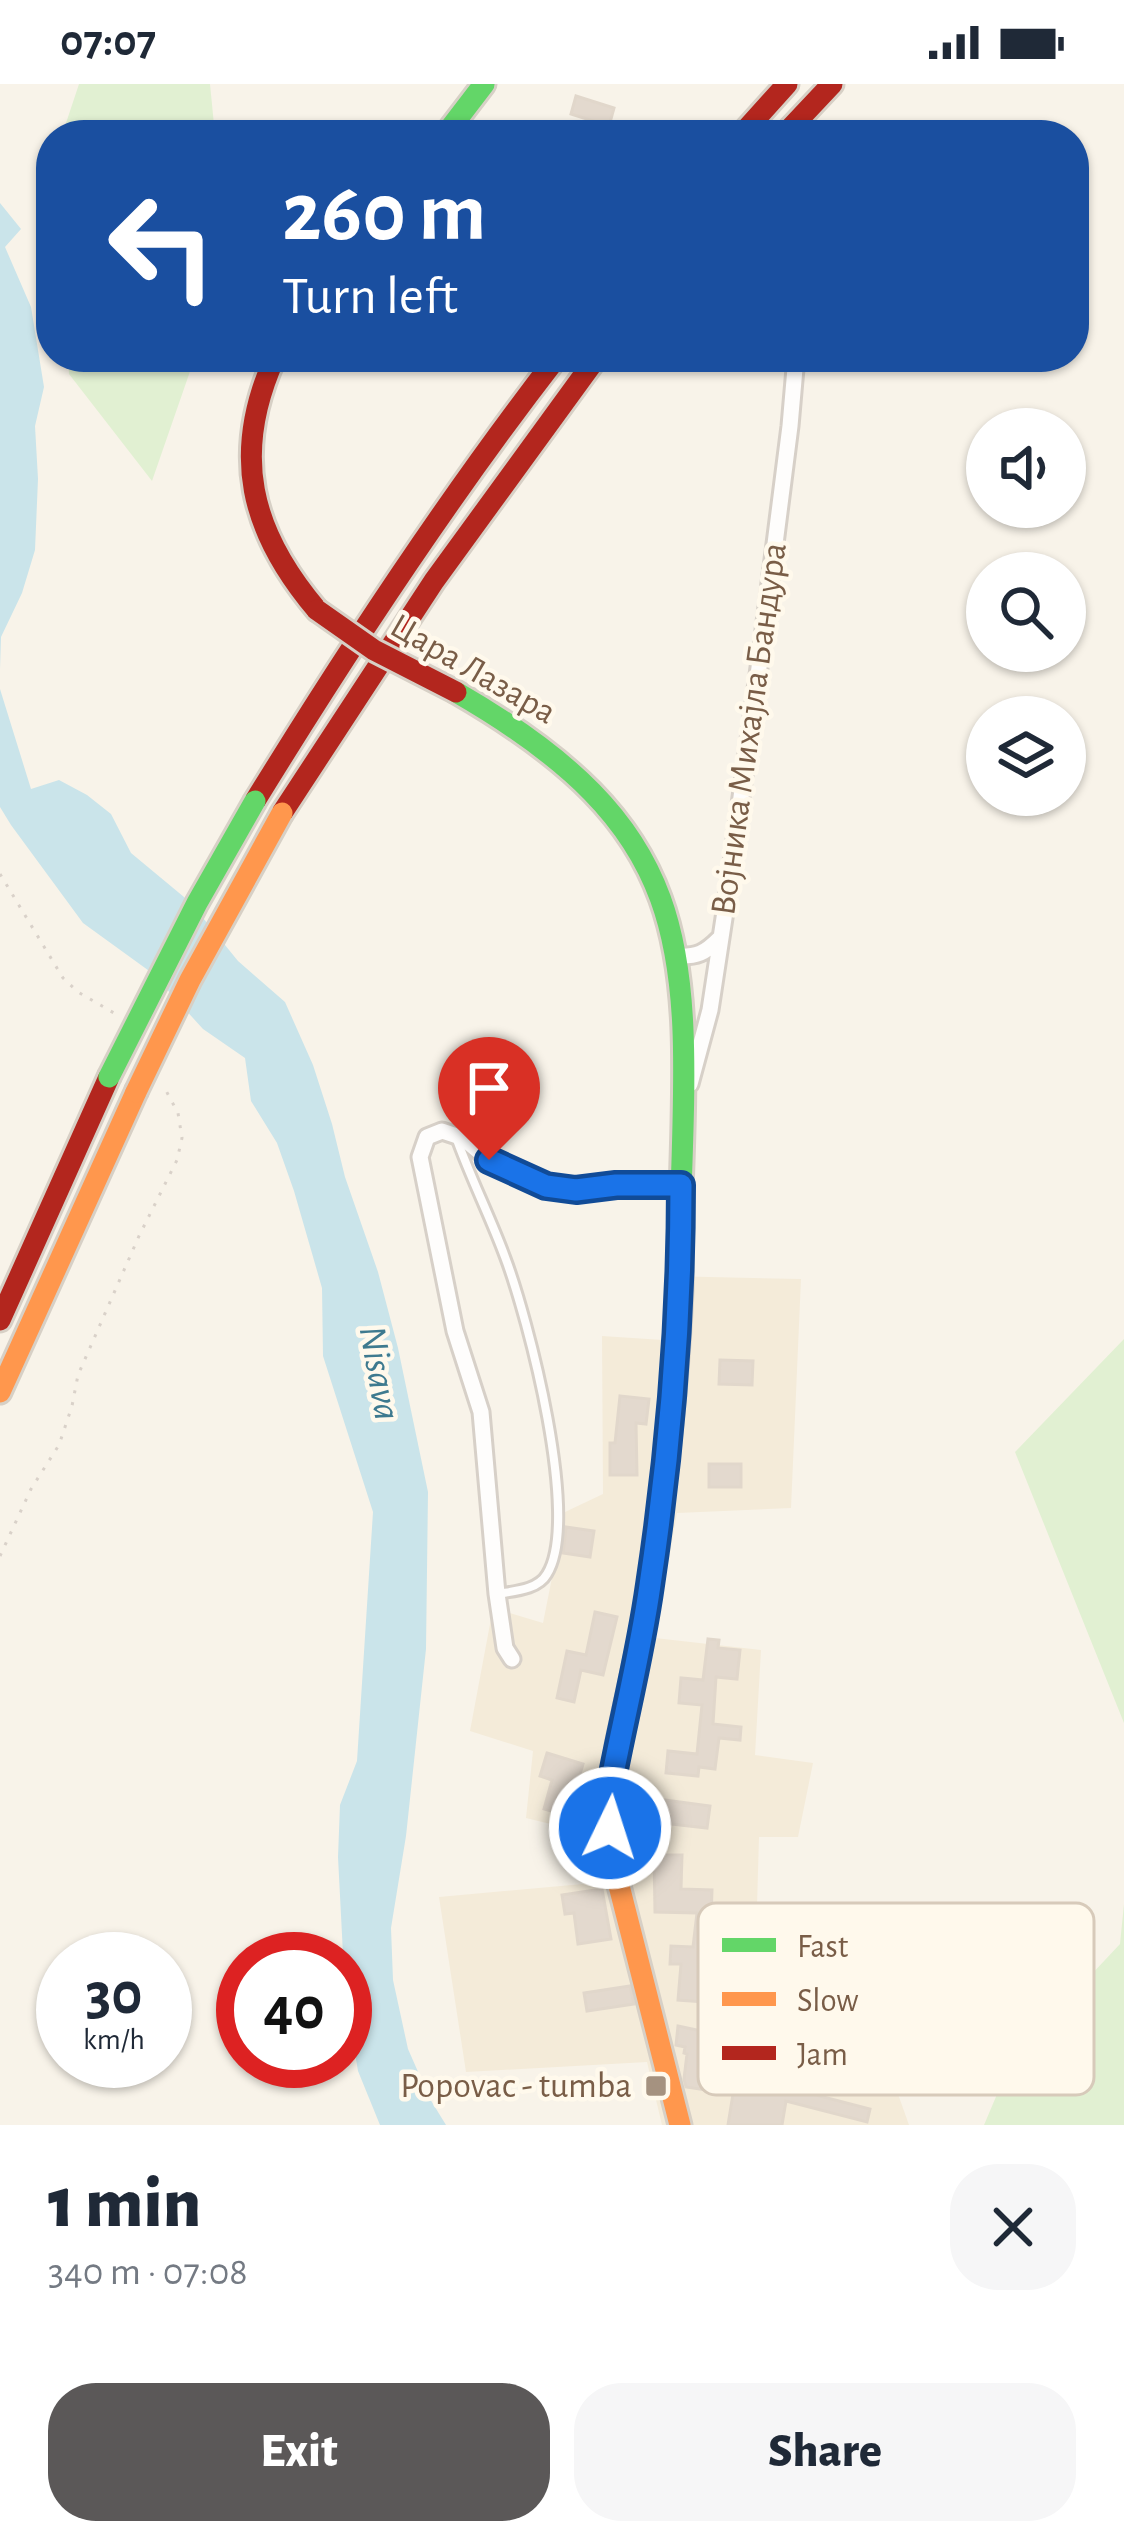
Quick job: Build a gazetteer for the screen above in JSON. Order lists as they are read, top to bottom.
{
  "streets": {
    "main road": ["Цара Лазара"],
    "street": ["Војника Михајла Бандура"]
  },
  "crossings": [
    ["Цара Лазара", "Војника Михајла Бандура"]
  ],
  "water": ["Nisava"],
  "places": {
    "transit": ["Popovac - tumba"]
  },
  "legend": ["Fast", "Slow", "Jam"],
  "page": {
    "status": "07:07",
    "turn": ["260 m", "Turn left"],
    "speed": "30 km/h",
    "limit": "40",
    "heading": ["1 min", "340 m · 07:08"],
    "buttons": ["Exit", "Share"]
  }
}
